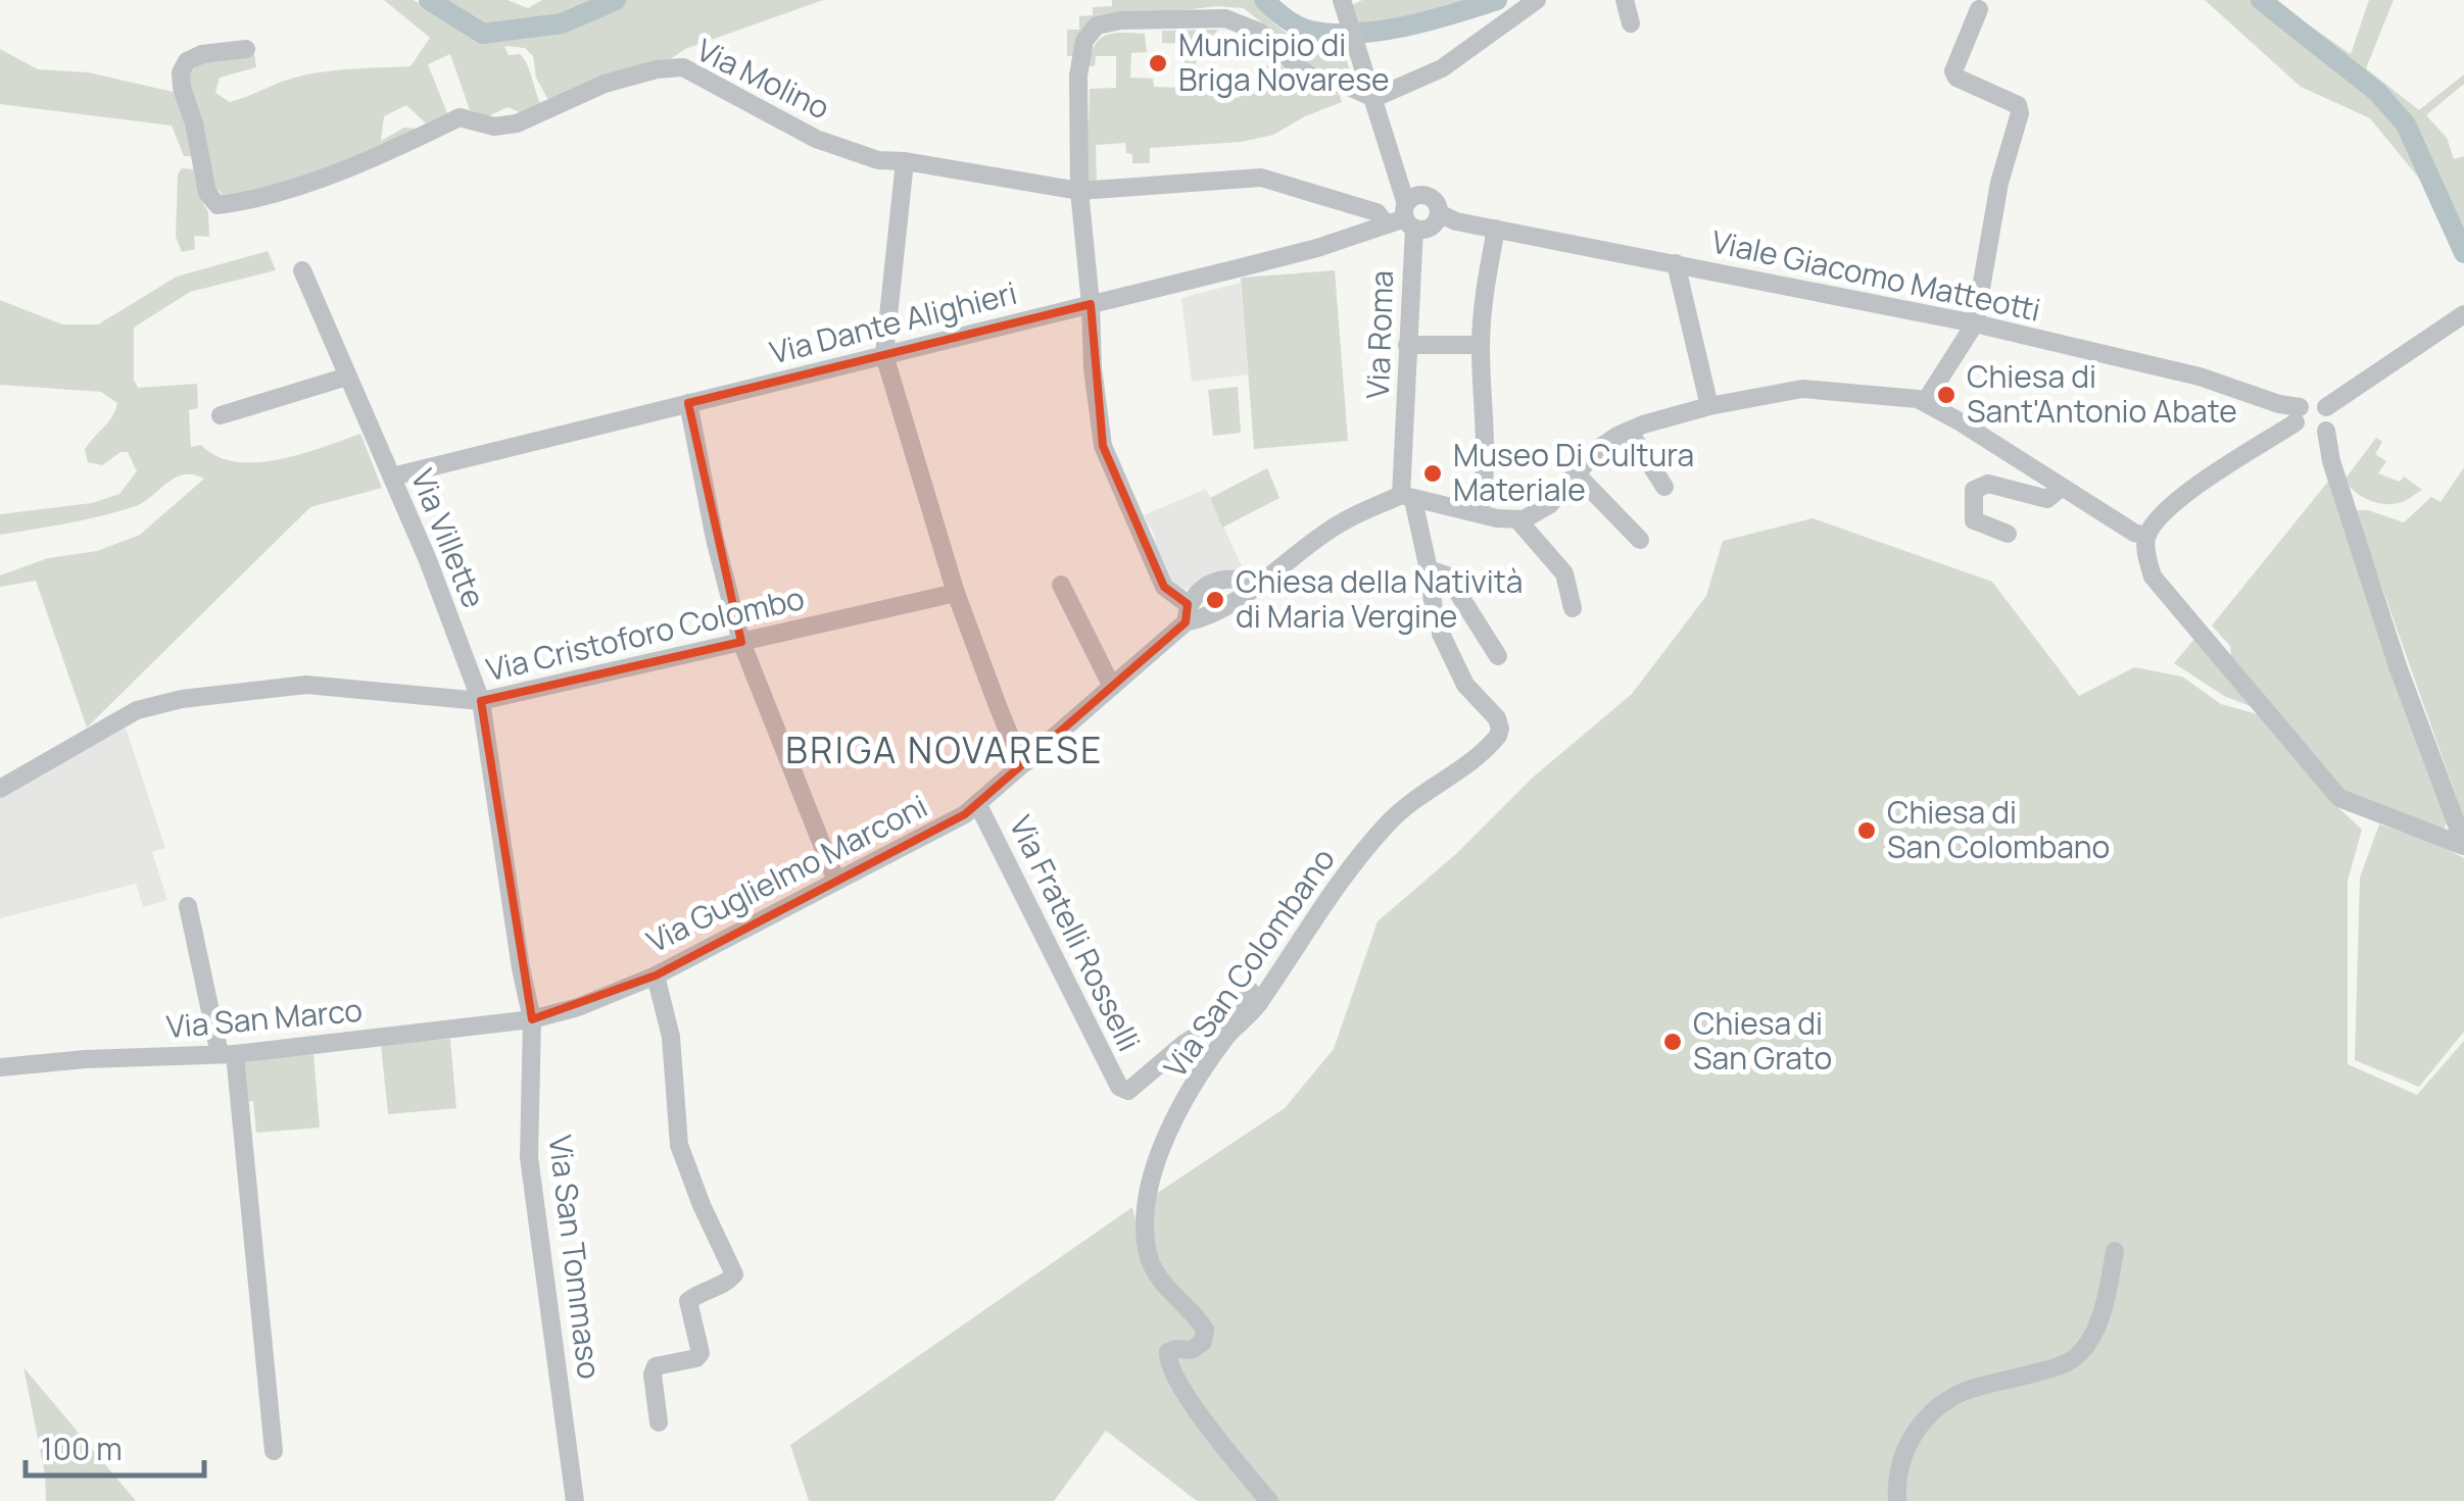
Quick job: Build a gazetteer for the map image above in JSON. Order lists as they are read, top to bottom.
{
  "streets": {
    "street": [
      "Via Molino",
      "Viale Giacomo Matteotti",
      "Via Dante Alighieri",
      "Via Roma",
      "Via Villette",
      "Via Cristoforo Colombo",
      "Via Guglielmo Marconi",
      "Via Fratelli Rosselli",
      "Via San Colombano",
      "Via San Marco",
      "Via San Tommaso"
    ]
  },
  "crossings": [
    ["Via Molino", "Viale Giacomo Matteotti"],
    ["Via Molino", "Via Dante Alighieri"],
    ["Via Molino", "Via Roma"],
    ["Viale Giacomo Matteotti", "Via Dante Alighieri"],
    ["Via Dante Alighieri", "Via Roma"],
    ["Via Dante Alighieri", "Via Villette"],
    ["Via Roma", "Via Guglielmo Marconi"],
    ["Via Roma", "Via San Colombano"],
    ["Via Villette", "Via Cristoforo Colombo"],
    ["Via Villette", "Via Guglielmo Marconi"],
    ["Via Villette", "Via San Marco"],
    ["Via Villette", "Via San Tommaso"],
    ["Via Guglielmo Marconi", "Via Fratelli Rosselli"],
    ["Via Guglielmo Marconi", "Via San Colombano"],
    ["Via Guglielmo Marconi", "Via San Marco"],
    ["Via Guglielmo Marconi", "Via San Tommaso"],
    ["Via Fratelli Rosselli", "Via San Colombano"],
    ["Via San Marco", "Via San Tommaso"]
  ],
  "districts": ["BRIGA NOVARESE"],
  "places": [
    "Municipio di Briga Novarese",
    "Chiesa di Sant'Antonio Abate",
    "Museo Di Cultura Materiale",
    "Chiesa della Natività di Maria Vergine",
    "Chiesa di San Colombano",
    "Chiesa di San Grato"
  ],
  "scale_bar": "100 m"
}
